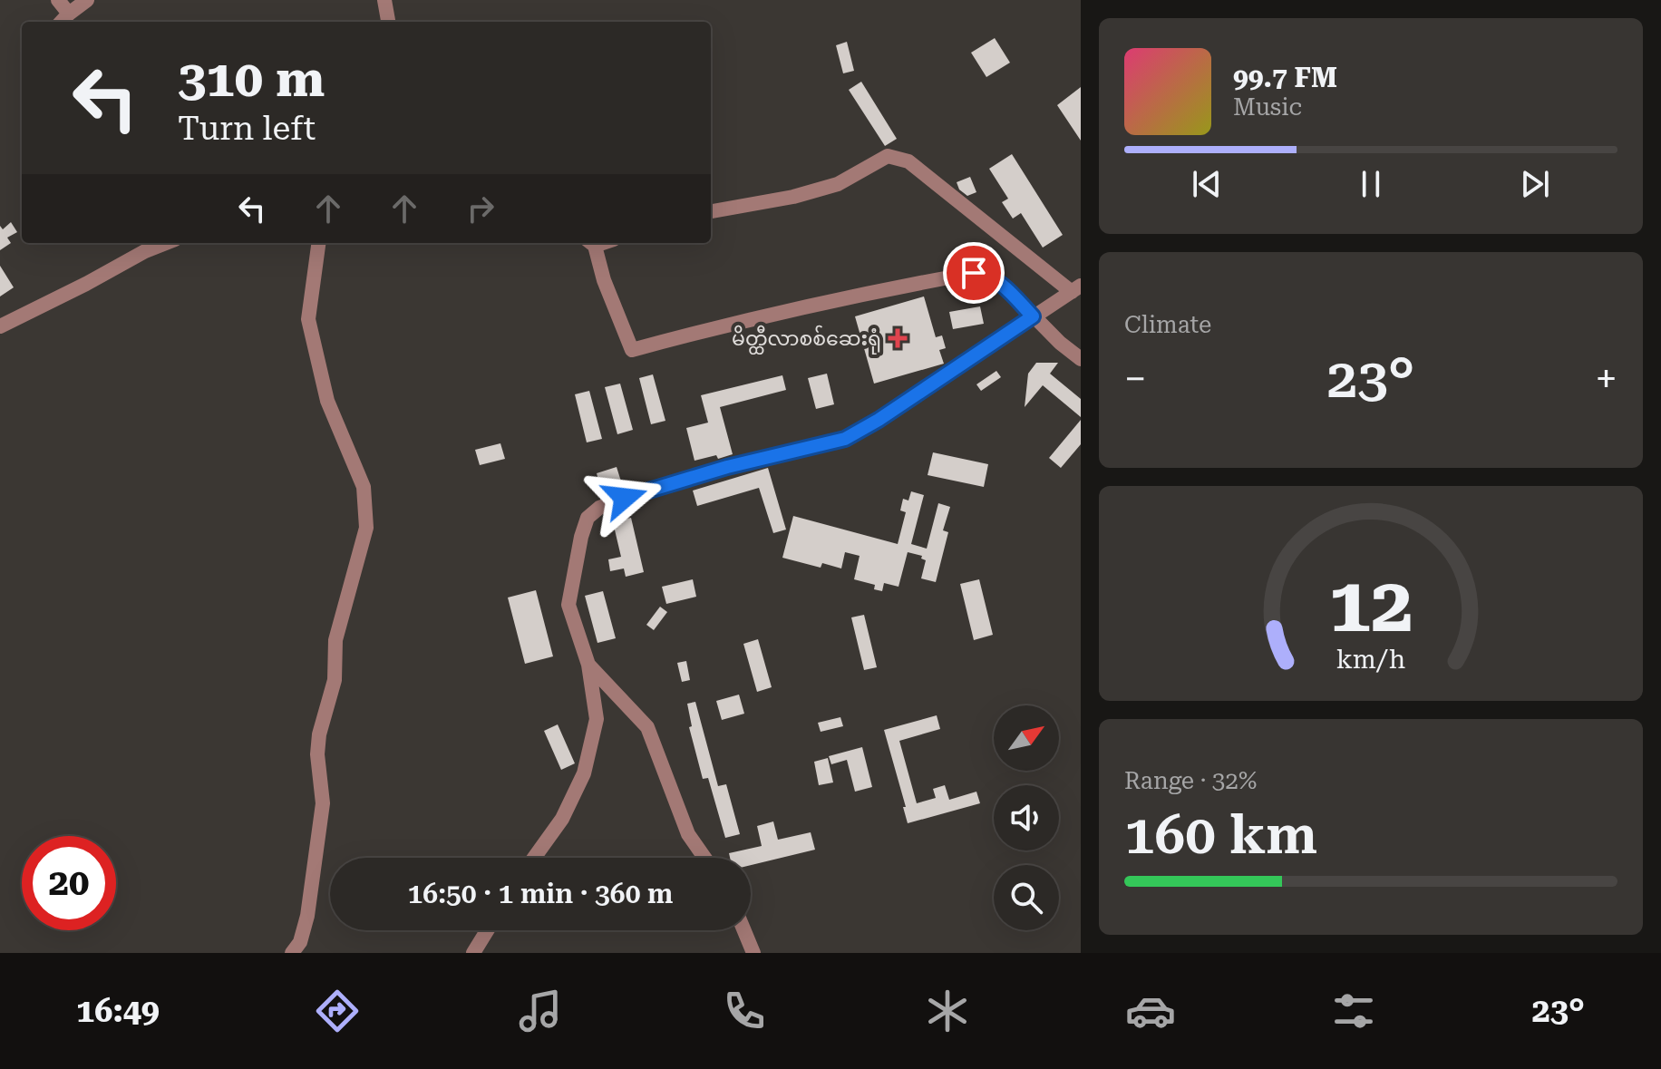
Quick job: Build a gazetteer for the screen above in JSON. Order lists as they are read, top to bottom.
{
  "places": {
    "health": ["မိတ္ထီလာစစ်ဆေးရုံ"]
  },
  "north": "top right",
  "page": {
    "turn": ["310 m", "Turn left"],
    "song": ["99.7 FM", "Music"],
    "tile": [
      "Climate",
      ["Range · 32%", "160 km"]
    ],
    "heat": ["−", "23°", "+"],
    "limit": "20",
    "trip": "16:50 · 1 min · 360 m",
    "tabs": ["16:49", "23°"],
    "gauge": ["12", "km/h"]
  }
}
